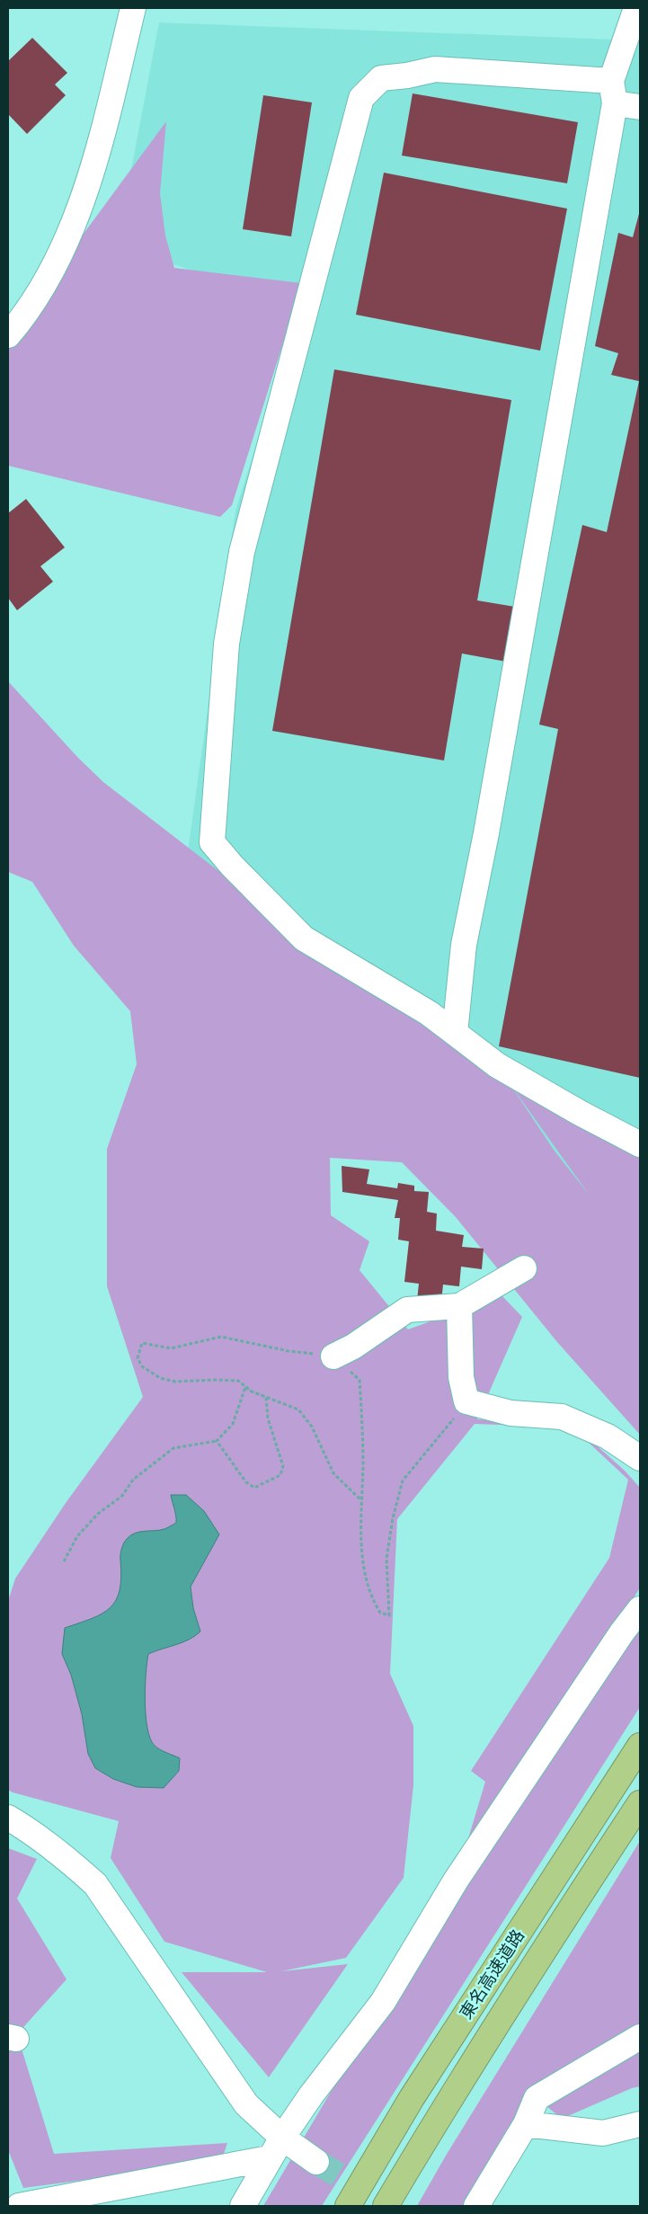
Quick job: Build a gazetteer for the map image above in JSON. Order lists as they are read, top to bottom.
{
  "streets": {
    "highway": ["東名高速道路"]
  }
}
